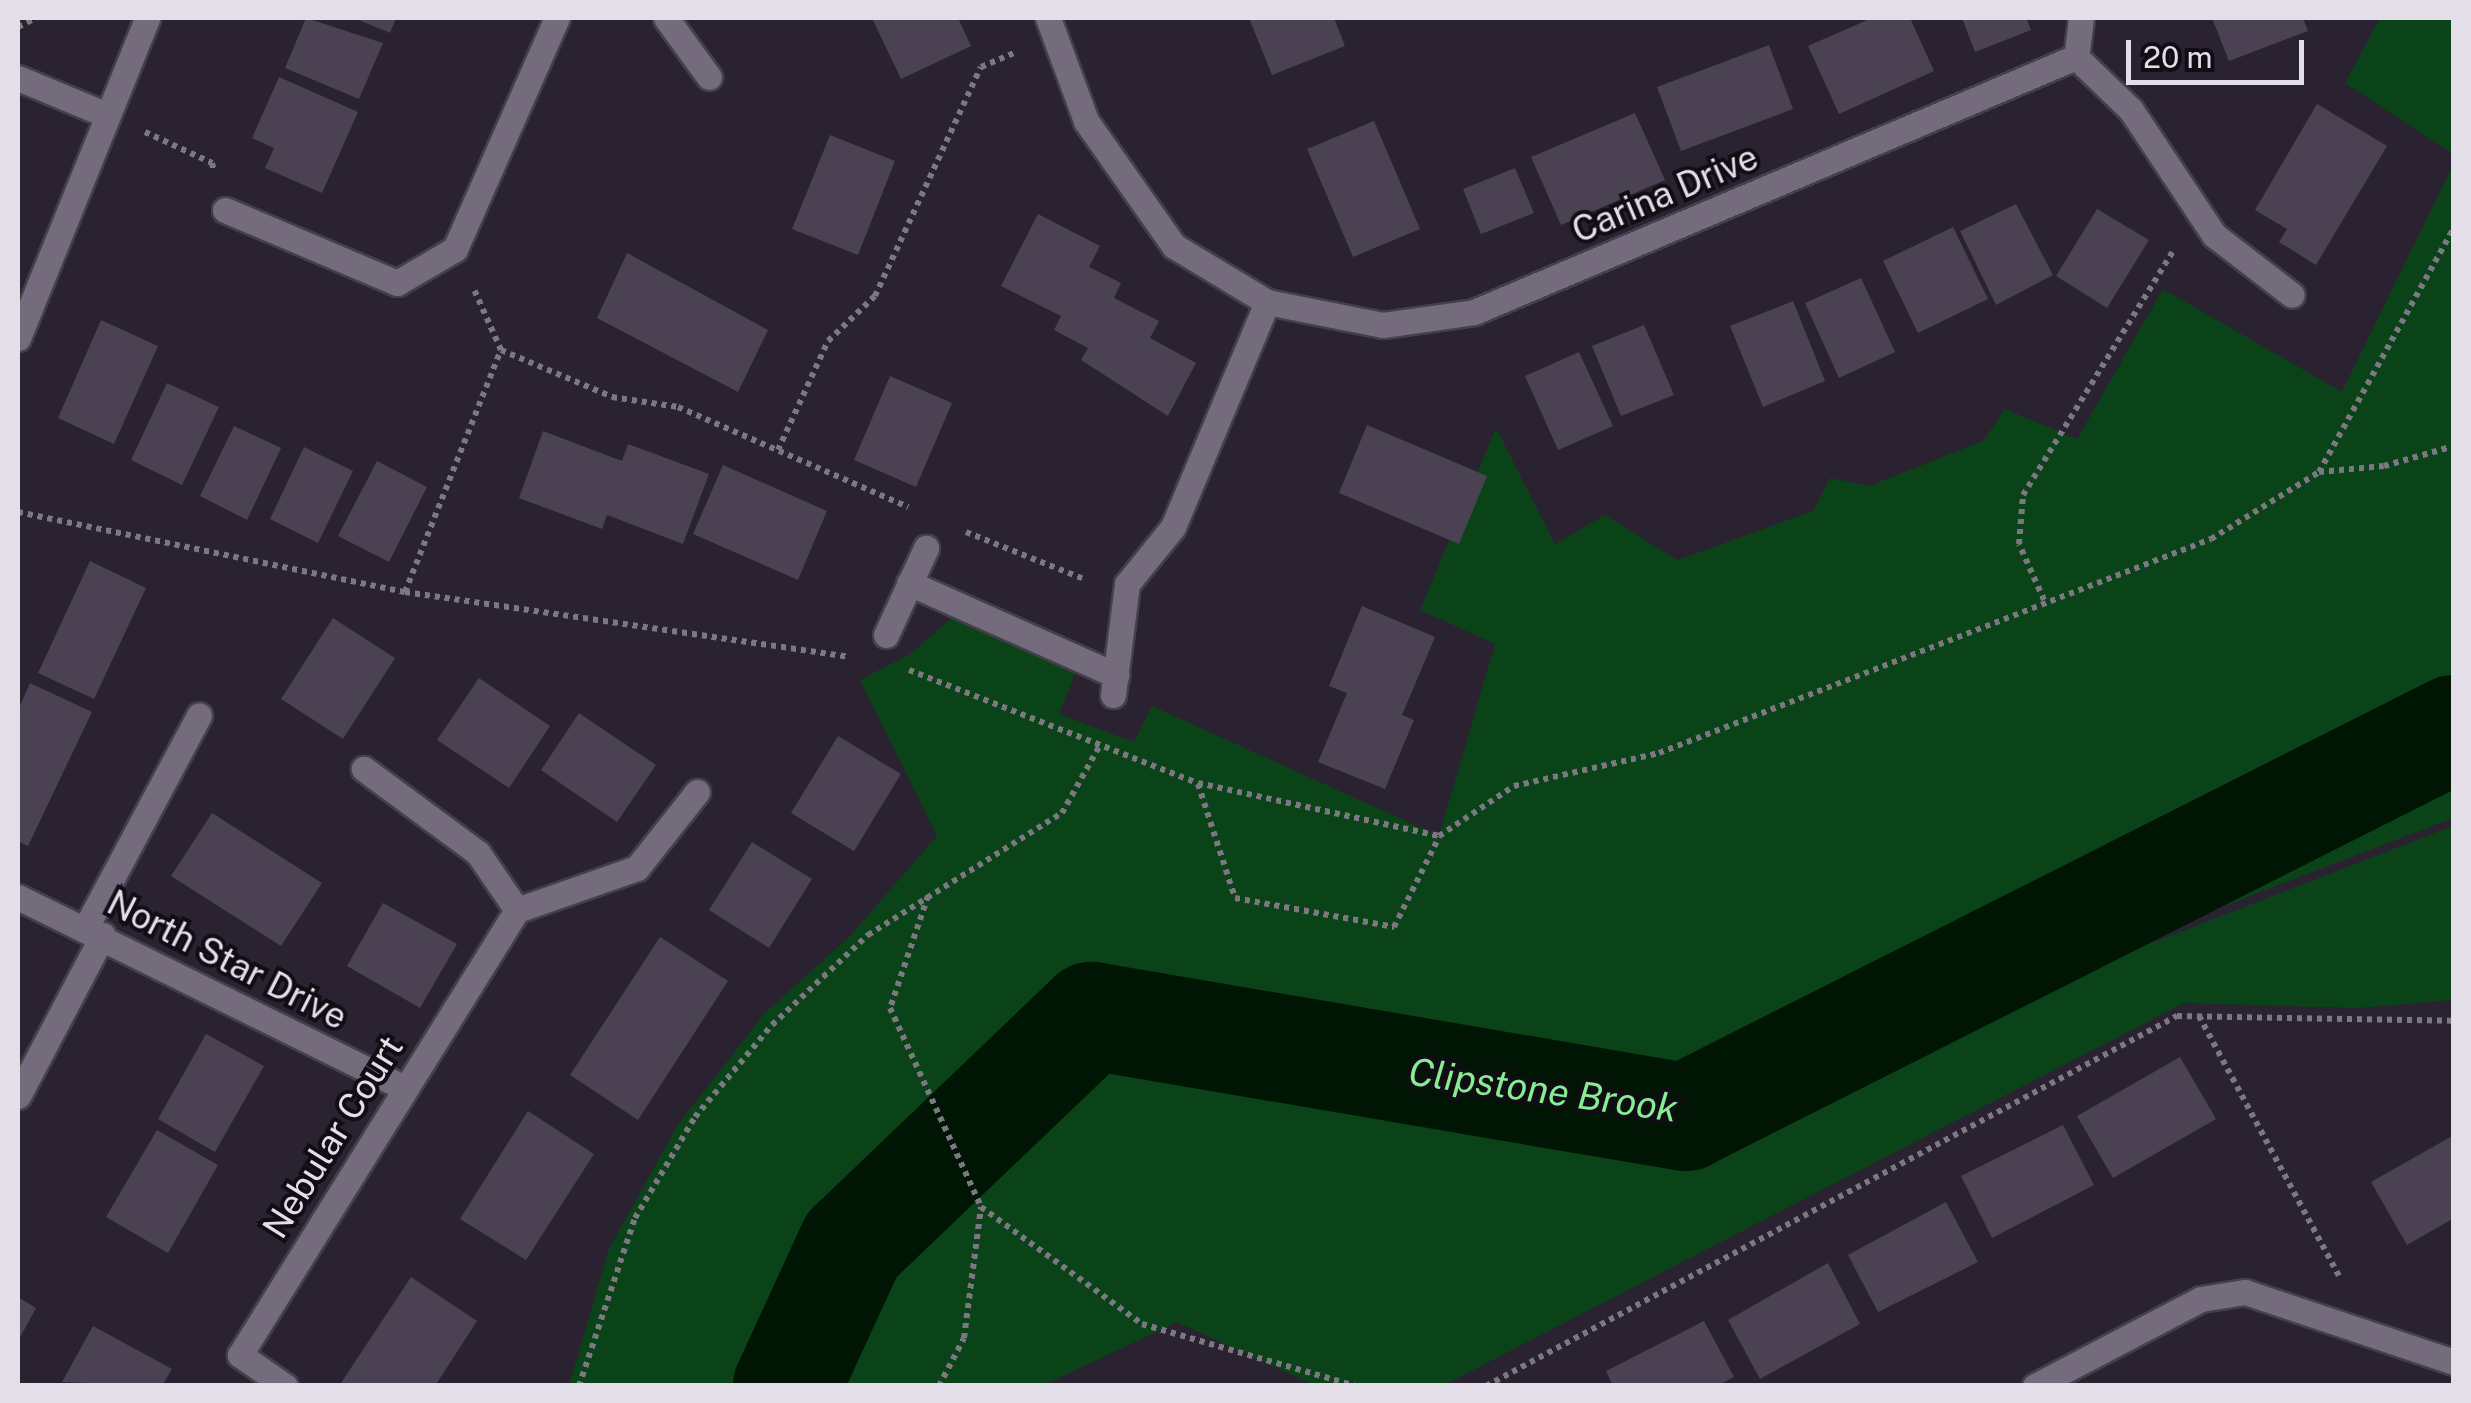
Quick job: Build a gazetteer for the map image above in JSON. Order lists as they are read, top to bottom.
{
  "streets": {
    "street": ["Carina Drive", "North Star Drive", "Nebular Court"]
  },
  "crossings": [
    ["North Star Drive", "Nebular Court"]
  ],
  "water": ["Clipstone Brook"],
  "scale_bar": "20 m"
}
